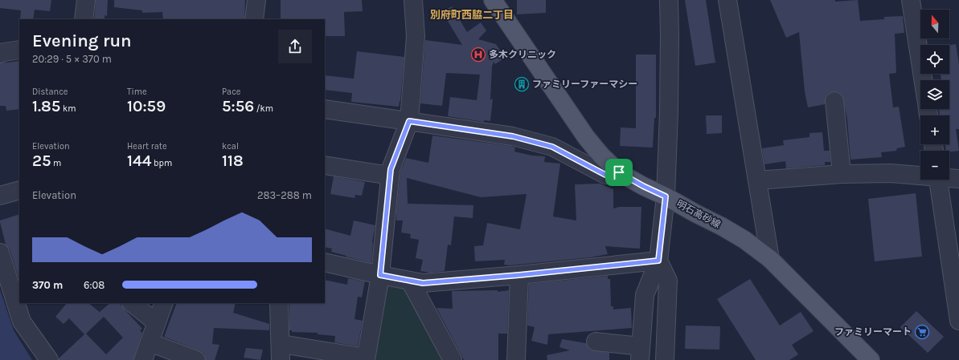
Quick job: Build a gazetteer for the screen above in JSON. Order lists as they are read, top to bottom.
{
  "streets": {
    "main road": ["明石高砂線"]
  },
  "districts": ["別府町西脇二丁目"],
  "places": {
    "hospital": ["多木クリニック"],
    "building": ["ファミリーファーマシー"],
    "supermarket": ["ファミリーマート"]
  },
  "north": "top",
  "page": {
    "map_buttons": ["+", "−"],
    "heading": ["Evening run", "20:29 · 5 × 370 m"],
    "stats": [
      ["Distance", "1.85 km"],
      ["Time", "10:59"],
      ["Pace", "5:56 /km"],
      ["Elevation", "25 m"],
      ["Heart rate", "144 bpm"],
      ["kcal", "118"]
    ],
    "chart": ["Elevation", "283–288 m"],
    "list": [
      {
        "name": "370 m",
        "note": "6:08"
      }
    ]
  }
}
